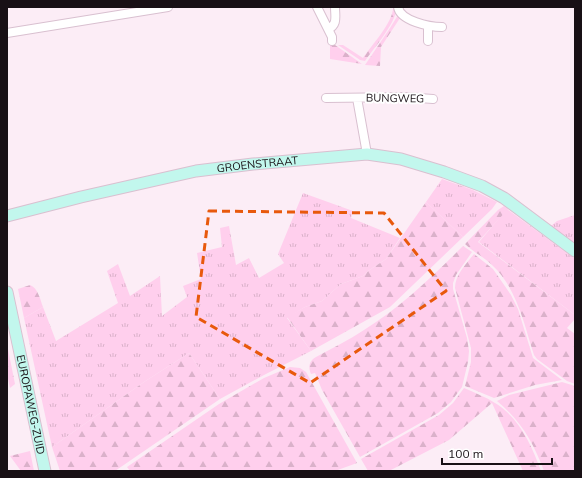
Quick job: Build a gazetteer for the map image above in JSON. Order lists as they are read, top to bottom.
{
  "streets": {
    "street": ["BUNGWEG", "GROENSTRAAT", "EUROPAWEG-ZUID"]
  },
  "crossings": [
    ["BUNGWEG", "GROENSTRAAT"]
  ],
  "scale_bar": "100 m"
}
